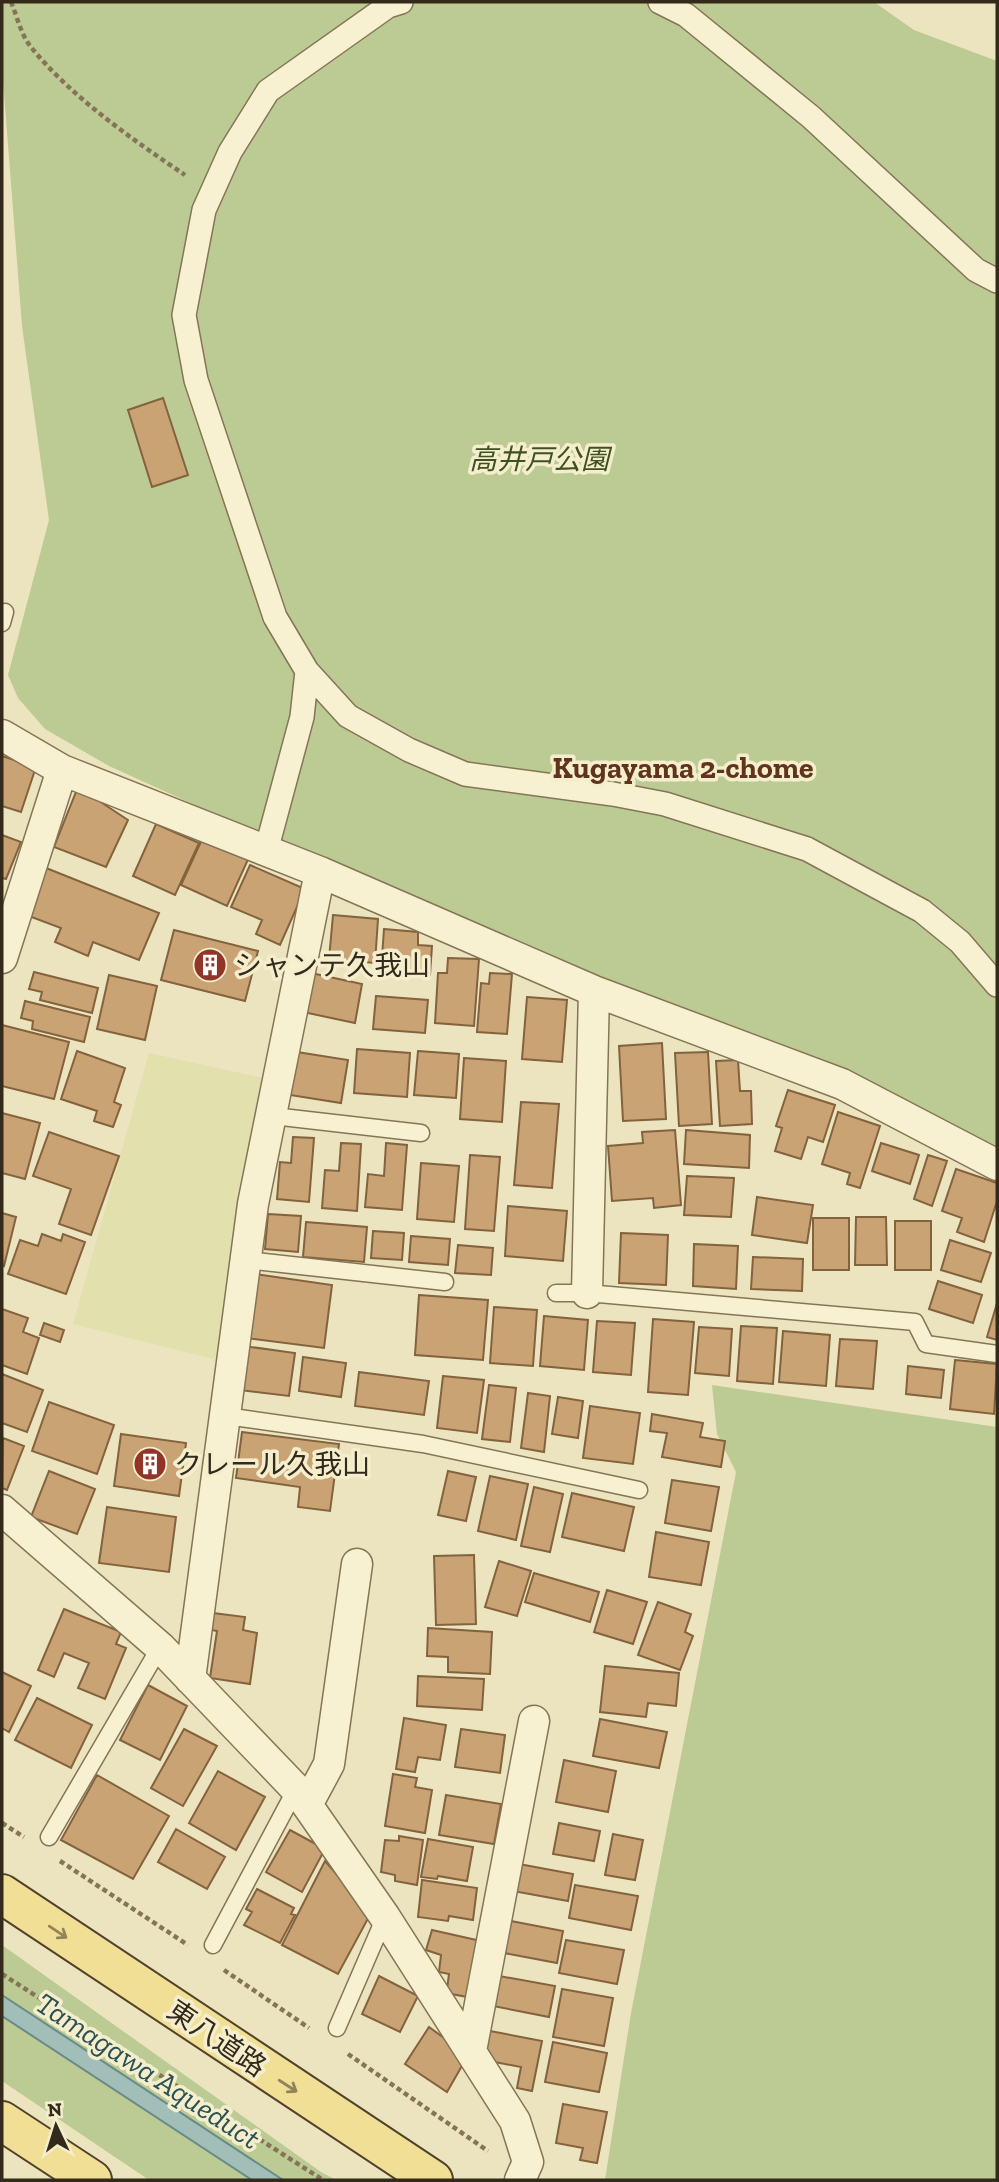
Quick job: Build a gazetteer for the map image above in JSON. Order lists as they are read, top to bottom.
{
  "streets": {
    "main road": ["東八道路"]
  },
  "one_way": ["東八道路"],
  "districts": ["Kugayama 2-chome"],
  "water": ["Tamagawa Aqueduct"],
  "parks": ["高井戸公園"],
  "places": {
    "building": ["シャンテ久我山", "クレール久我山"]
  },
  "north": "top"
}
